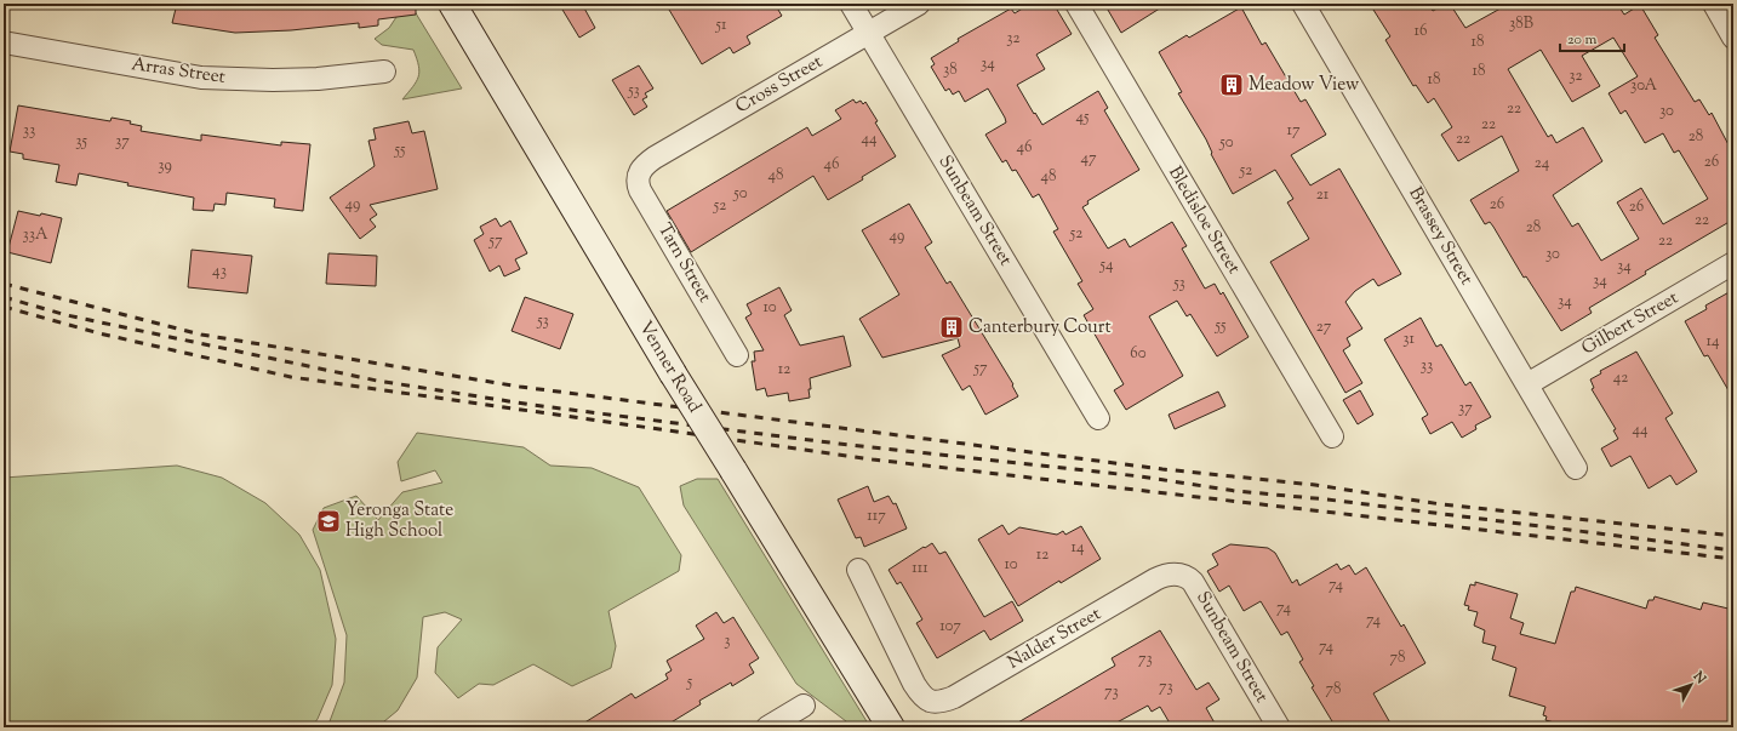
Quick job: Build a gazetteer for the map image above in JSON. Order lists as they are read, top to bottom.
{
  "streets": {
    "street": [
      "Arras Street",
      "Cross Street",
      "Sunbeam Street",
      "Bledisloe Street",
      "Brassey Street",
      "Tarn Street",
      "Gilbert Street",
      "Venner Road",
      "Nalder Street"
    ]
  },
  "crossings": [
    ["Cross Street", "Sunbeam Street"],
    ["Cross Street", "Tarn Street"],
    ["Sunbeam Street", "Nalder Street"],
    ["Brassey Street", "Gilbert Street"]
  ],
  "places": {
    "building": ["Meadow View", "Canterbury Court"],
    "school or university": ["Yeronga State High School"]
  },
  "house_numbers": [
    "38B",
    "51",
    "16",
    "32",
    "18",
    "34",
    "38",
    "18",
    "32",
    "18",
    "30A",
    "53",
    "22",
    "30",
    "45",
    "22",
    "33",
    "17",
    "28",
    "44",
    "22",
    "35",
    "37",
    "50",
    "46",
    "55",
    "47",
    "26",
    "24",
    "46",
    "39",
    "52",
    "48",
    "48",
    "50",
    "21",
    "49",
    "26",
    "52",
    "26",
    "22",
    "28",
    "52",
    "33A",
    "49",
    "57",
    "22",
    "30",
    "54",
    "34",
    "43",
    "34",
    "53",
    "34",
    "10",
    "53",
    "55",
    "27",
    "31",
    "14",
    "60",
    "33",
    "57",
    "12",
    "42",
    "37",
    "44",
    "117",
    "14",
    "12",
    "10",
    "111",
    "74",
    "74",
    "74",
    "107",
    "3",
    "74",
    "78",
    "73",
    "5",
    "73",
    "78",
    "73"
  ],
  "scale_bar": "20 m",
  "north": "top right"
}
